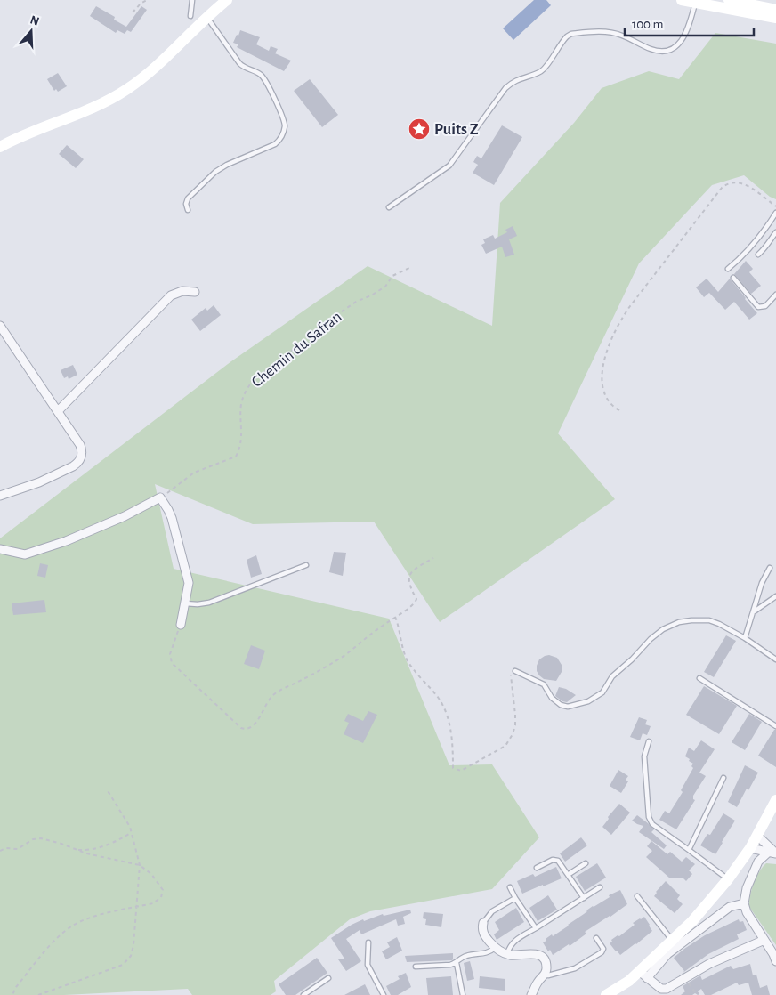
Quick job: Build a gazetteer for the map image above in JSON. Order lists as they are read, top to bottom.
{
  "streets": {
    "path": ["Chemin du Safran"]
  },
  "places": {
    "place": ["Puits Z"]
  },
  "scale_bar": "100 m",
  "north": "top"
}
